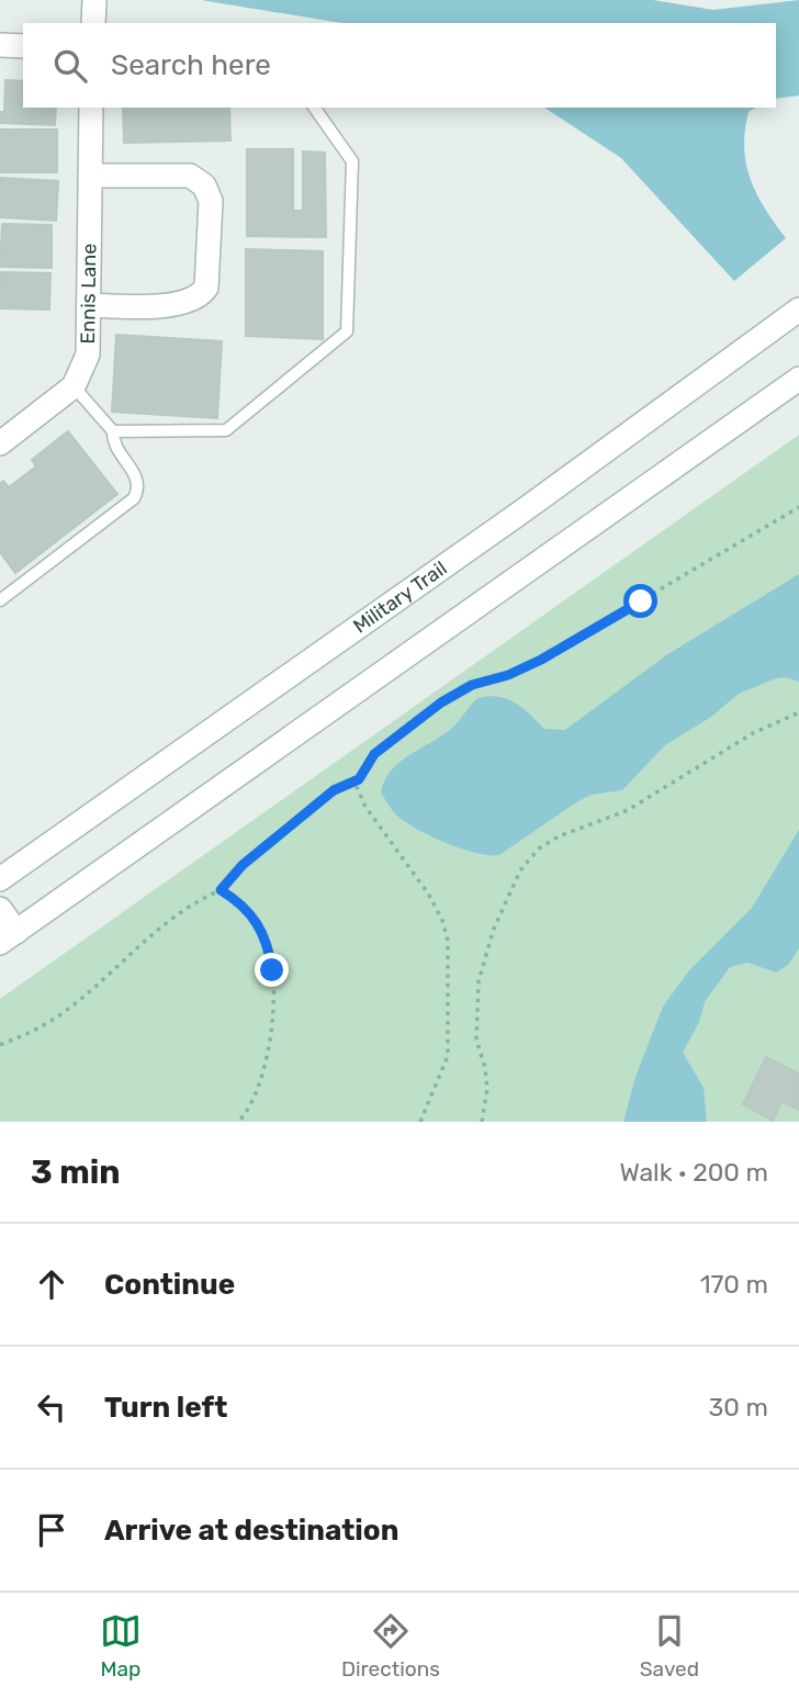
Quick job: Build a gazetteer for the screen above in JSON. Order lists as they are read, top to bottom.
{
  "streets": {
    "main road": ["Ennis Lane", "Military Trail"]
  },
  "page": {
    "search": "Search here",
    "heading": ["3 min", "Walk · 200 m"],
    "list": [
      ["Continue", "170 m"],
      ["Turn left", "30 m"],
      "Arrive at destination"
    ],
    "nav": ["Map", "Directions", "Saved"]
  }
}
